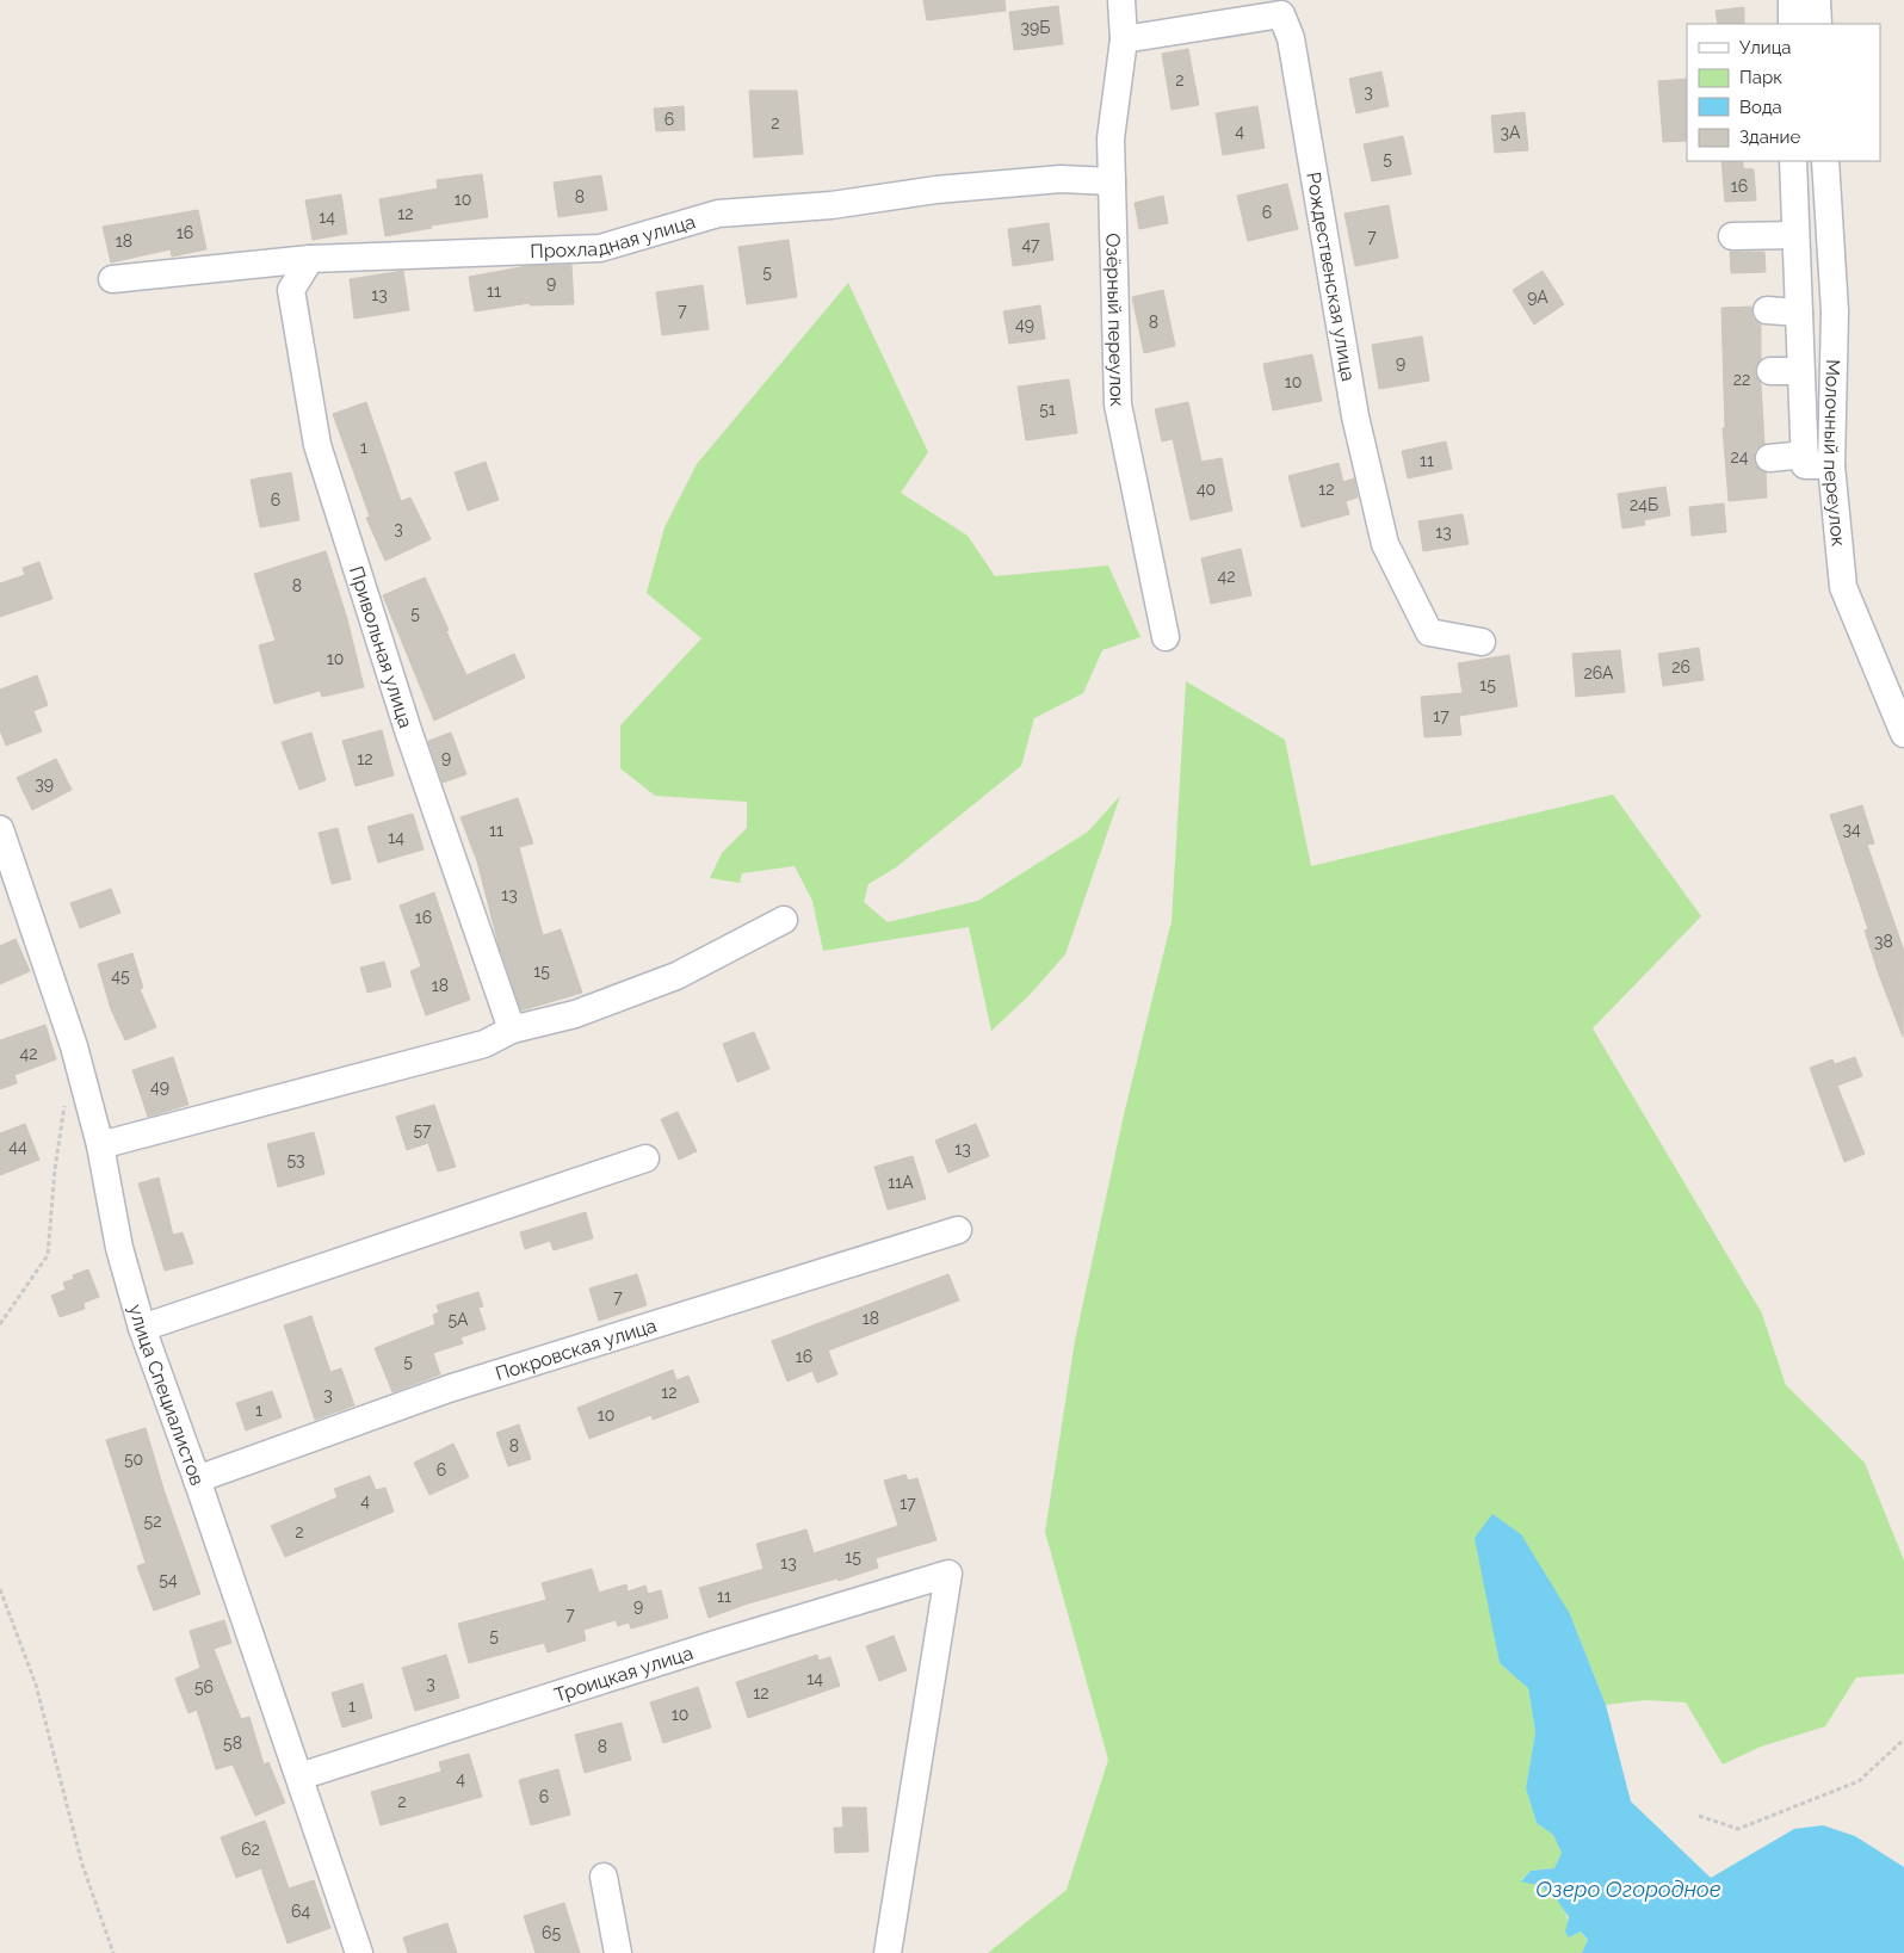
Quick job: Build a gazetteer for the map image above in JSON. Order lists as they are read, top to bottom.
{
  "streets": {
    "street": [
      "Прохладная улица",
      "Рождественская улица",
      "Озёрный переулок",
      "Молочный переулок",
      "Привольная улица",
      "Покровская улица",
      "улица Специалистов",
      "Троицкая улица"
    ]
  },
  "crossings": [
    ["Прохладная улица", "Озёрный переулок"],
    ["Прохладная улица", "Привольная улица"],
    ["Рождественская улица", "Озёрный переулок"],
    ["Покровская улица", "улица Специалистов"],
    ["улица Специалистов", "Троицкая улица"]
  ],
  "water": ["Озеро Огородное"],
  "house_numbers": [
    "39Б",
    "2",
    "3",
    "6",
    "2",
    "4",
    "3А",
    "5",
    "16",
    "8",
    "10",
    "6",
    "12",
    "14",
    "16",
    "7",
    "18",
    "47",
    "5",
    "9",
    "11",
    "13",
    "9А",
    "7",
    "8",
    "49",
    "9",
    "22",
    "10",
    "51",
    "1",
    "24",
    "11",
    "40",
    "12",
    "6",
    "24Б",
    "3",
    "13",
    "42",
    "8",
    "5",
    "10",
    "26",
    "26А",
    "15",
    "17",
    "9",
    "12",
    "39",
    "34",
    "11",
    "14",
    "13",
    "16",
    "38",
    "15",
    "45",
    "18",
    "42",
    "49",
    "57",
    "44",
    "13",
    "53",
    "11А",
    "7",
    "18",
    "5А",
    "16",
    "5",
    "12",
    "3",
    "1",
    "10",
    "8",
    "50",
    "6",
    "4",
    "17",
    "52",
    "2",
    "15",
    "13",
    "54",
    "11",
    "9",
    "7",
    "5",
    "14",
    "3",
    "56",
    "12",
    "1",
    "10",
    "58",
    "8",
    "4",
    "6",
    "2",
    "62",
    "64",
    "65"
  ],
  "legend": [
    "Улица",
    "Парк",
    "Вода",
    "Здание"
  ]
}
